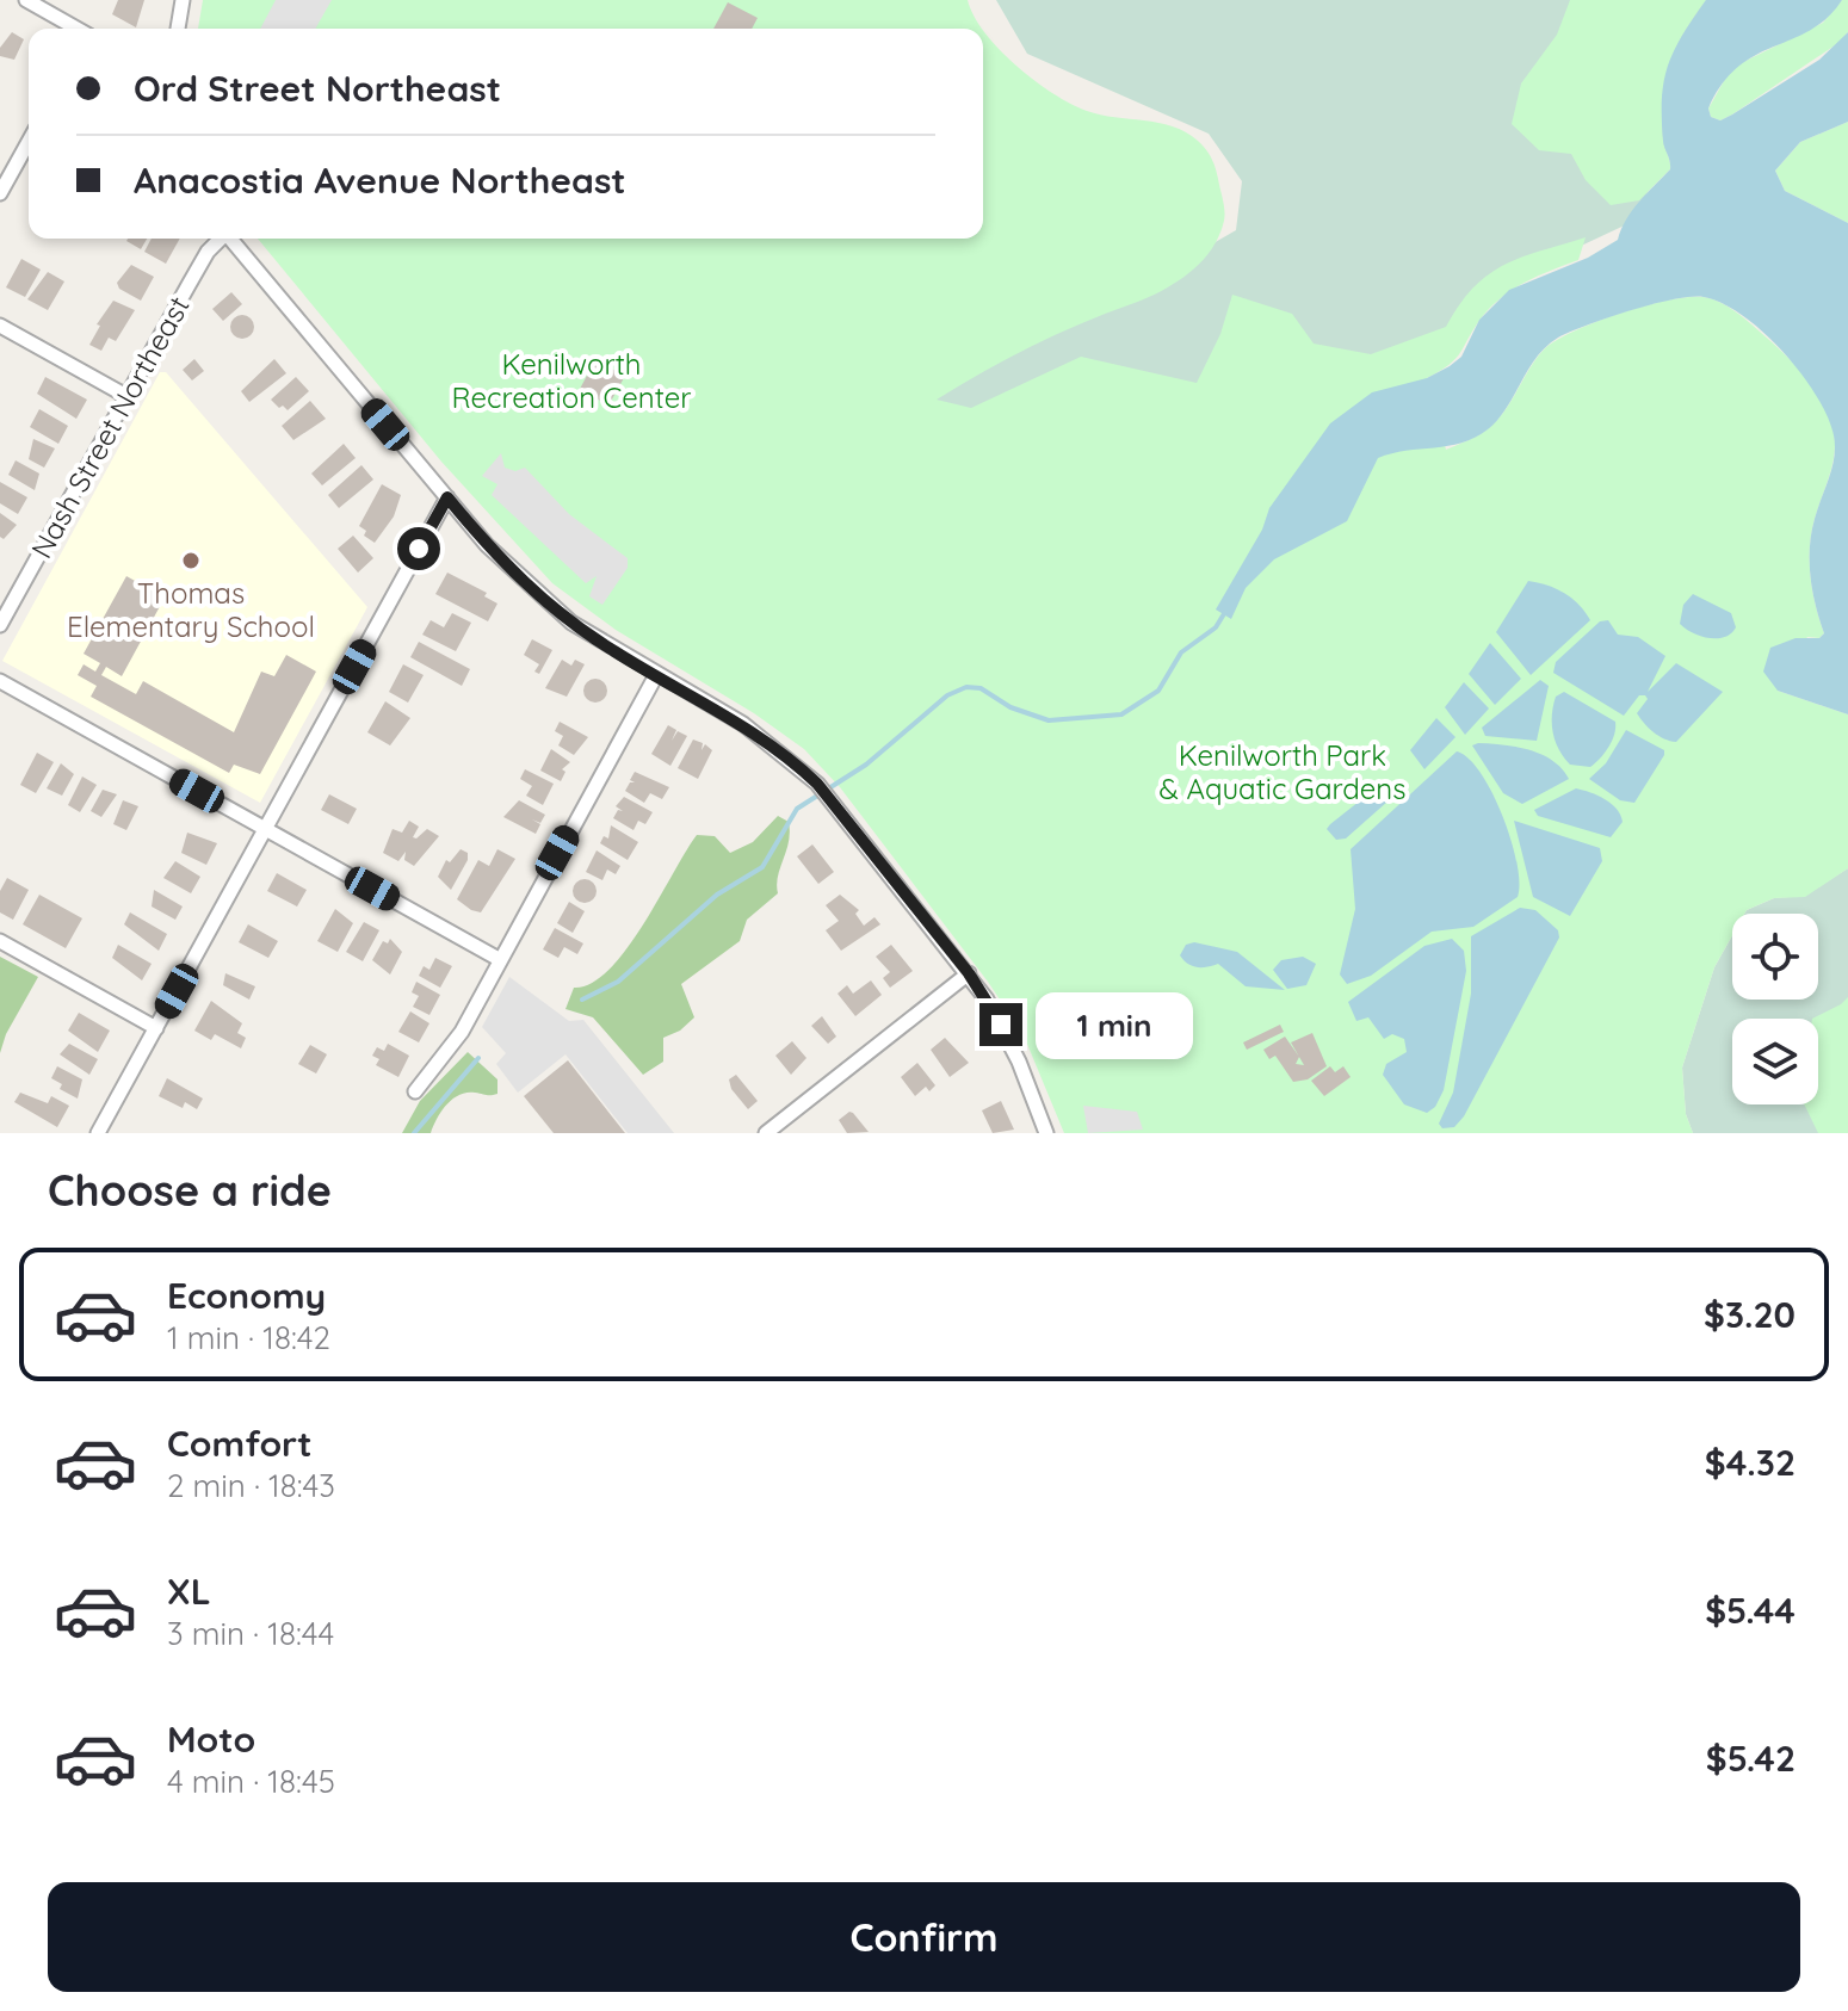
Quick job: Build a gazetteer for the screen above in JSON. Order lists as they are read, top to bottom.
{
  "streets": {
    "street": ["Nash Street Northeast"]
  },
  "parks": ["Kenilworth Recreation Center", "Kenilworth Park & Aquatic Gardens"],
  "places": ["Thomas Elementary School"],
  "page": {
    "banner": ["Ord Street Northeast", "Anacostia Avenue Northeast"],
    "bubble": "1 min",
    "heading": "Choose a ride",
    "list": [
      {
        "name": "Economy",
        "note": "1 min · 18:42",
        "value": "$3.20"
      },
      {
        "name": "Comfort",
        "note": "2 min · 18:43",
        "value": "$4.32"
      },
      {
        "name": "XL",
        "note": "3 min · 18:44",
        "value": "$5.44"
      },
      {
        "name": "Moto",
        "note": "4 min · 18:45",
        "value": "$5.42"
      }
    ],
    "buttons": "Confirm"
  }
}
